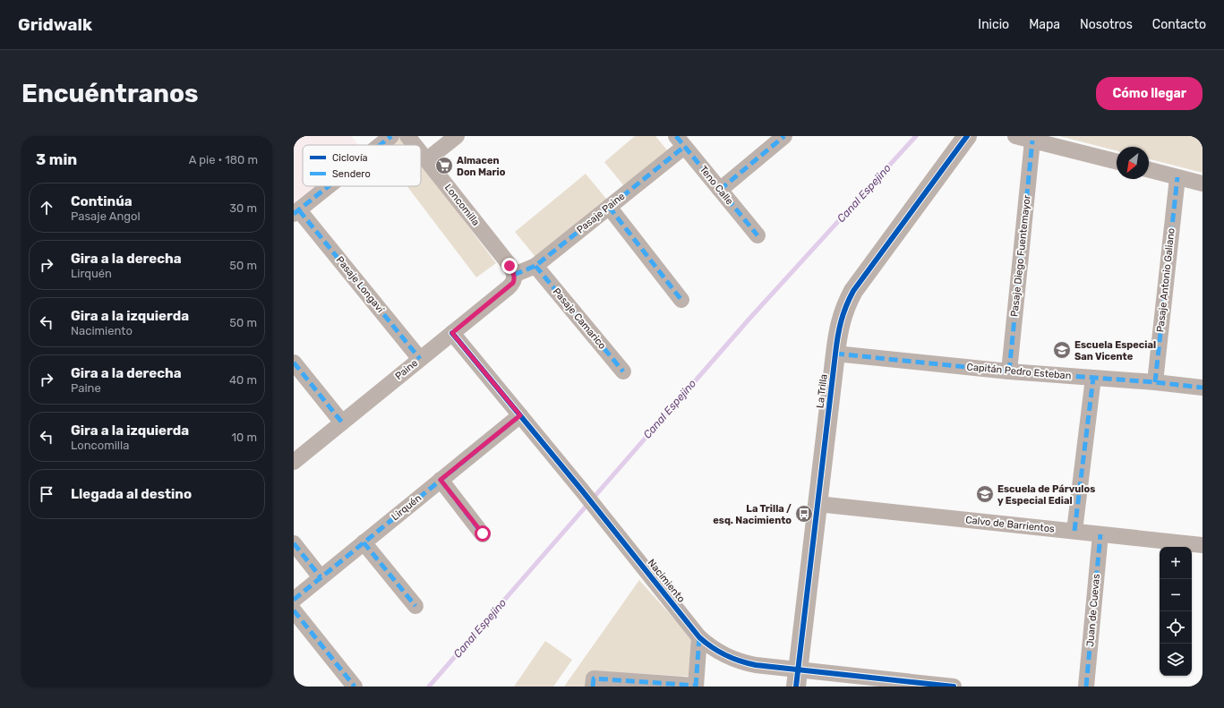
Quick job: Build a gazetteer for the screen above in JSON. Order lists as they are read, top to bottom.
{
  "streets": {
    "street": [
      "Teno Calle",
      "Loncomilla",
      "Pasaje Paine",
      "Pasaje Diego Fuentemayor",
      "Pasaje Antonio Galiano",
      "Pasaje Longaví",
      "Pasaje Camarico",
      "Paine",
      "Capitán Pedro Esteban",
      "La Trilla",
      "Lirquén",
      "Calvo de Barrientos",
      "Nacimiento",
      "Juan de Cuevas"
    ]
  },
  "crossings": [
    ["Teno Calle", "Pasaje Paine"],
    ["Loncomilla", "Pasaje Paine"],
    ["Loncomilla", "Paine"],
    ["Pasaje Paine", "Pasaje Camarico"],
    ["Pasaje Paine", "Paine"],
    ["Pasaje Diego Fuentemayor", "Capitán Pedro Esteban"],
    ["Pasaje Antonio Galiano", "Capitán Pedro Esteban"],
    ["Pasaje Longaví", "Paine"],
    ["Paine", "Nacimiento"],
    ["Capitán Pedro Esteban", "La Trilla"],
    ["La Trilla", "Calvo de Barrientos"],
    ["La Trilla", "Nacimiento"],
    ["Lirquén", "Nacimiento"],
    ["Calvo de Barrientos", "Juan de Cuevas"]
  ],
  "water": ["Canal Espejino"],
  "places": {
    "supermarket": ["Almacen Don Mario"],
    "school or university": ["Escuela Especial San Vicente", "Escuela de Párvulos y Especial Edial"],
    "bus stop": ["La Trilla / esq. Nacimiento"]
  },
  "legend": ["Ciclovía", "Sendero"],
  "north": "bottom left",
  "page": {
    "header": "Gridwalk",
    "nav": [
      "Inicio",
      "Mapa",
      "Nosotros",
      "Contacto"
    ],
    "buttons": "Cómo llegar",
    "title": "Encuéntranos",
    "heading": ["3 min", "A pie · 180 m"],
    "list": [
      ["Continúa", "Pasaje Angol", "30 m"],
      ["Gira a la derecha", "Lirquén", "50 m"],
      ["Gira a la izquierda", "Nacimiento", "50 m"],
      ["Gira a la derecha", "Paine", "40 m"],
      ["Gira a la izquierda", "Loncomilla", "10 m"],
      "Llegada al destino"
    ],
    "map_buttons": ["+", "−"]
  }
}
